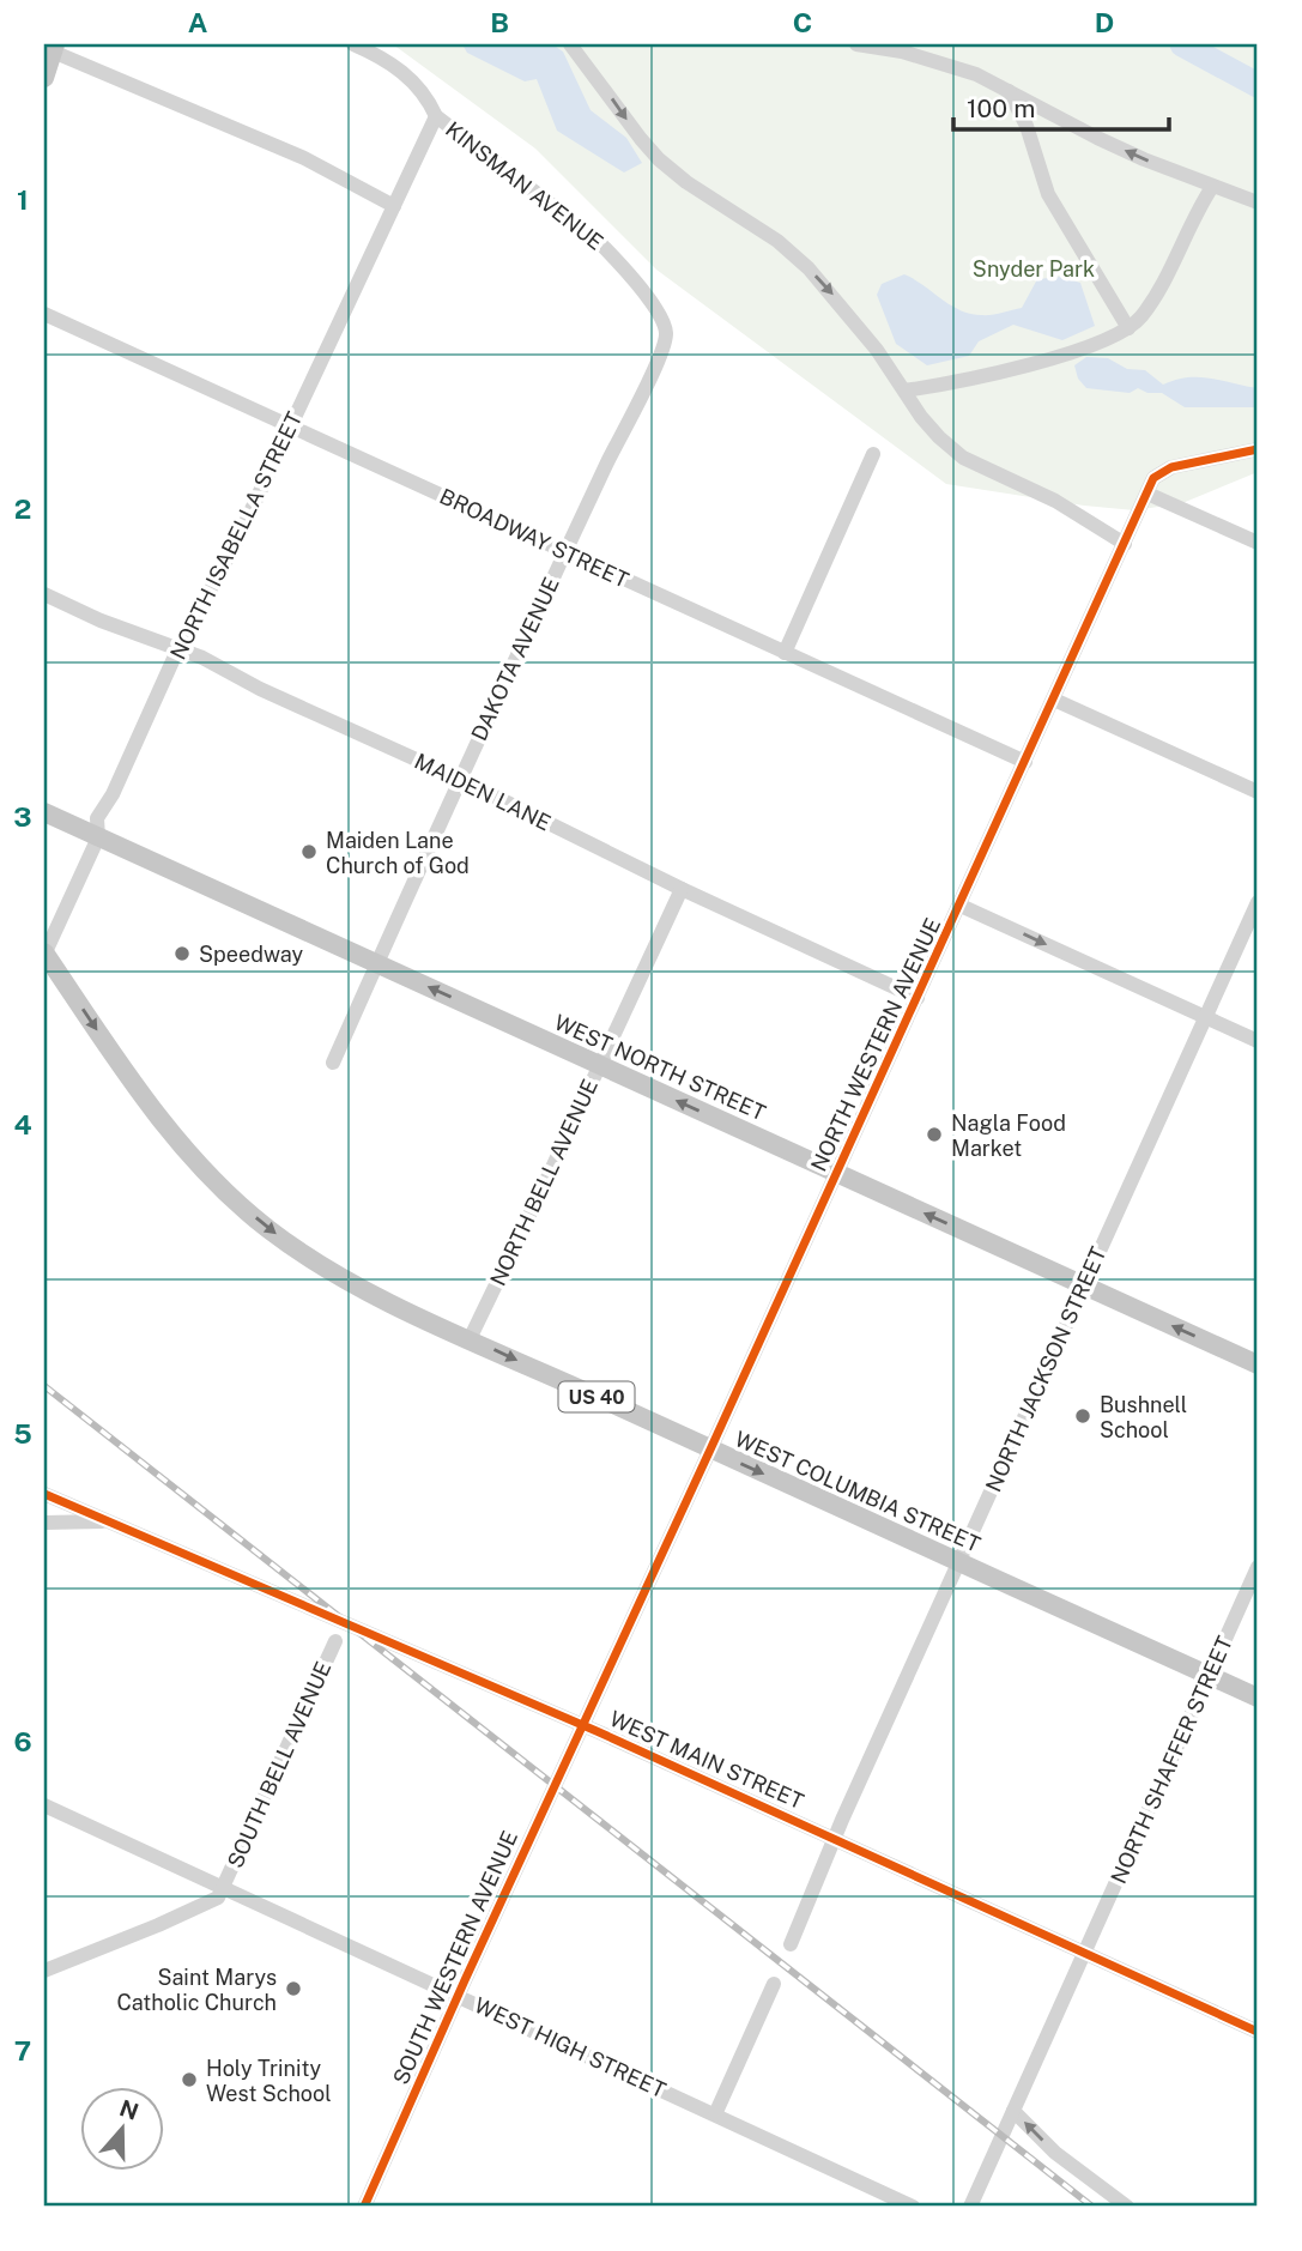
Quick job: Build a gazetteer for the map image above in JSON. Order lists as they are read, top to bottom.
{
  "streets": {
    "main road": ["WEST NORTH STREET", "US 40", "WEST COLUMBIA STREET"],
    "street": [
      "KINSMAN AVENUE",
      "NORTH ISABELLA STREET",
      "BROADWAY STREET",
      "DAKOTA AVENUE",
      "MAIDEN LANE",
      "NORTH WESTERN AVENUE",
      "NORTH BELL AVENUE",
      "NORTH JACKSON STREET",
      "WEST MAIN STREET",
      "NORTH SHAFFER STREET",
      "SOUTH BELL AVENUE",
      "SOUTH WESTERN AVENUE",
      "WEST HIGH STREET"
    ]
  },
  "crossings": [
    ["KINSMAN AVENUE", "NORTH ISABELLA STREET"],
    ["KINSMAN AVENUE", "DAKOTA AVENUE"],
    ["NORTH ISABELLA STREET", "BROADWAY STREET"],
    ["NORTH ISABELLA STREET", "MAIDEN LANE"],
    ["NORTH ISABELLA STREET", "WEST NORTH STREET"],
    ["NORTH ISABELLA STREET", "WEST COLUMBIA STREET"],
    ["BROADWAY STREET", "DAKOTA AVENUE"],
    ["BROADWAY STREET", "NORTH WESTERN AVENUE"],
    ["DAKOTA AVENUE", "MAIDEN LANE"],
    ["DAKOTA AVENUE", "WEST NORTH STREET"],
    ["MAIDEN LANE", "NORTH WESTERN AVENUE"],
    ["MAIDEN LANE", "NORTH BELL AVENUE"],
    ["NORTH WESTERN AVENUE", "WEST NORTH STREET"],
    ["NORTH WESTERN AVENUE", "WEST COLUMBIA STREET"],
    ["NORTH WESTERN AVENUE", "WEST MAIN STREET"],
    ["NORTH WESTERN AVENUE", "SOUTH WESTERN AVENUE"],
    ["WEST NORTH STREET", "NORTH BELL AVENUE"],
    ["WEST NORTH STREET", "NORTH JACKSON STREET"],
    ["NORTH BELL AVENUE", "WEST COLUMBIA STREET"],
    ["NORTH JACKSON STREET", "WEST COLUMBIA STREET"],
    ["NORTH JACKSON STREET", "WEST MAIN STREET"],
    ["WEST COLUMBIA STREET", "NORTH SHAFFER STREET"],
    ["WEST MAIN STREET", "NORTH SHAFFER STREET"],
    ["WEST MAIN STREET", "SOUTH WESTERN AVENUE"],
    ["SOUTH BELL AVENUE", "WEST HIGH STREET"],
    ["SOUTH WESTERN AVENUE", "WEST HIGH STREET"]
  ],
  "one_way": ["WEST NORTH STREET", "WEST COLUMBIA STREET"],
  "parks": ["Snyder Park"],
  "places": [
    "Maiden Lane Church of God",
    "Speedway",
    "Nagla Food Market",
    "Bushnell School",
    "Saint Marys Catholic Church",
    "Holy Trinity West School"
  ],
  "scale_bar": "100 m",
  "north": "top",
  "grid": {
    "columns": [
      "A",
      "B",
      "C",
      "D"
    ],
    "rows": [
      "1",
      "2",
      "3",
      "4",
      "5",
      "6",
      "7"
    ]
  }
}
